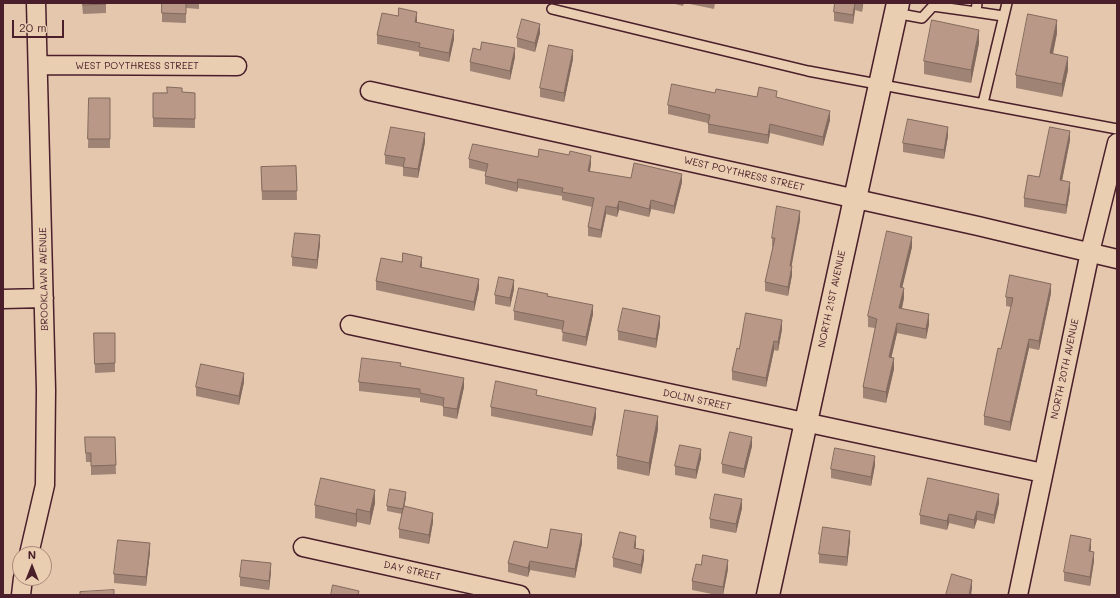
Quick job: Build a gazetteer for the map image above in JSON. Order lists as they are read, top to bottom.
{
  "streets": {
    "street": [
      "WEST POYTHRESS STREET",
      "BROOKLAWN AVENUE",
      "NORTH 21ST AVENUE",
      "NORTH 20TH AVENUE",
      "DOLIN STREET",
      "DAY STREET"
    ]
  },
  "crossings": [
    ["WEST POYTHRESS STREET", "BROOKLAWN AVENUE"],
    ["WEST POYTHRESS STREET", "NORTH 21ST AVENUE"],
    ["WEST POYTHRESS STREET", "NORTH 20TH AVENUE"],
    ["NORTH 21ST AVENUE", "DOLIN STREET"],
    ["NORTH 20TH AVENUE", "DOLIN STREET"]
  ],
  "scale_bar": "20 m",
  "north": "top"
}
